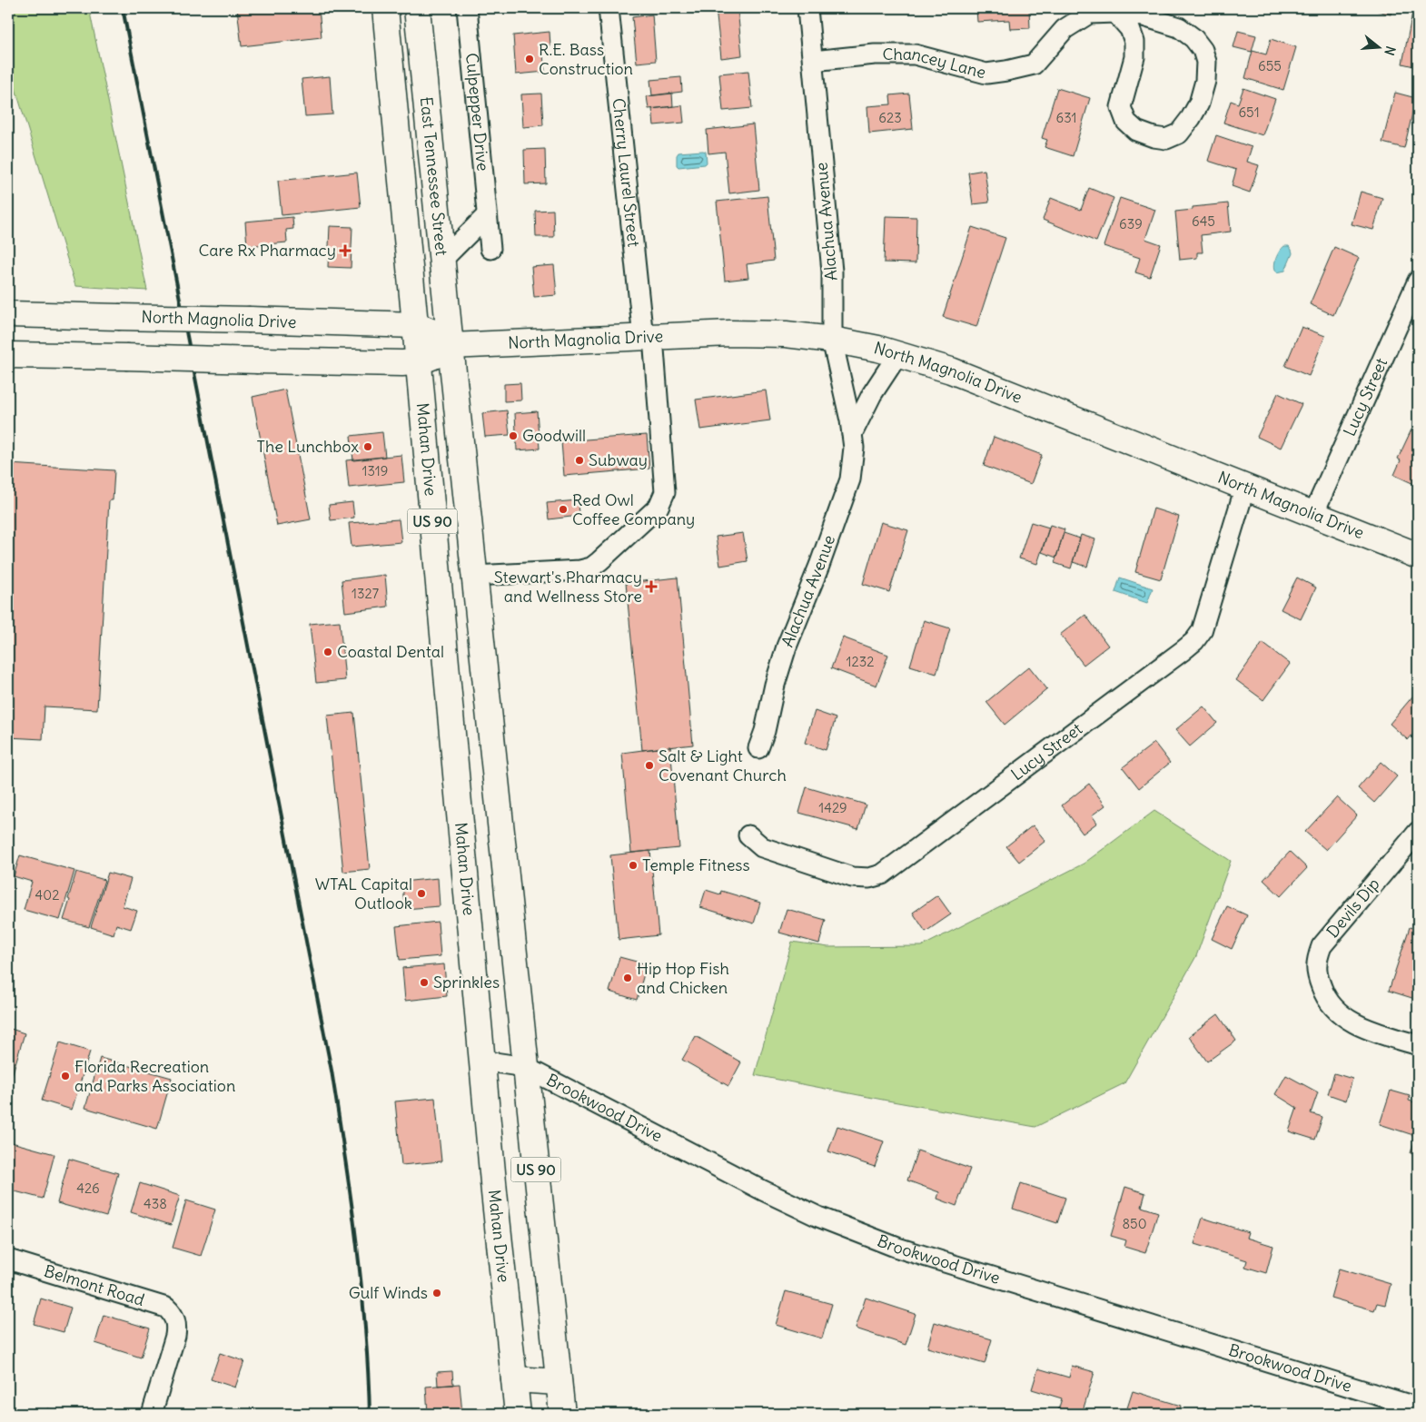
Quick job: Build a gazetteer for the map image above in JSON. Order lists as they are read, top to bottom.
{
  "streets": {
    "main road": [
      "East Tennessee Street",
      "North Magnolia Drive",
      "Mahan Drive",
      "US 90"
    ],
    "street": [
      "Chancey Lane",
      "Culpepper Drive",
      "Cherry Laurel Street",
      "Alachua Avenue",
      "Lucy Street",
      "Devils Dip",
      "Brookwood Drive",
      "Belmont Road"
    ]
  },
  "crossings": [
    ["Chancey Lane", "Alachua Avenue"],
    ["Cherry Laurel Street", "North Magnolia Drive"],
    ["Cherry Laurel Street", "US 90"],
    ["East Tennessee Street", "North Magnolia Drive"],
    ["East Tennessee Street", "Mahan Drive"],
    ["East Tennessee Street", "US 90"],
    ["Alachua Avenue", "North Magnolia Drive"],
    ["North Magnolia Drive", "Lucy Street"],
    ["North Magnolia Drive", "Mahan Drive"],
    ["North Magnolia Drive", "US 90"],
    ["Mahan Drive", "Brookwood Drive"],
    ["US 90", "Brookwood Drive"]
  ],
  "places": {
    "other": [
      "R.E. Bass Construction",
      "Goodwill",
      "The Lunchbox",
      "Subway",
      "Red Owl Coffee Company",
      "Coastal Dental",
      "Salt & Light Covenant Church",
      "Temple Fitness",
      "WTAL Capital Outlook",
      "Hip Hop Fish and Chicken",
      "Sprinkles",
      "Florida Recreation and Parks Association",
      "Gulf Winds"
    ],
    "health": ["Care Rx Pharmacy", "Stewart's Pharmacy and Wellness Store"]
  },
  "house_numbers": [
    "655",
    "651",
    "623",
    "631",
    "645",
    "639",
    "1319",
    "1327",
    "1232",
    "1429",
    "402",
    "426",
    "438",
    "850"
  ],
  "north": "right"
}
